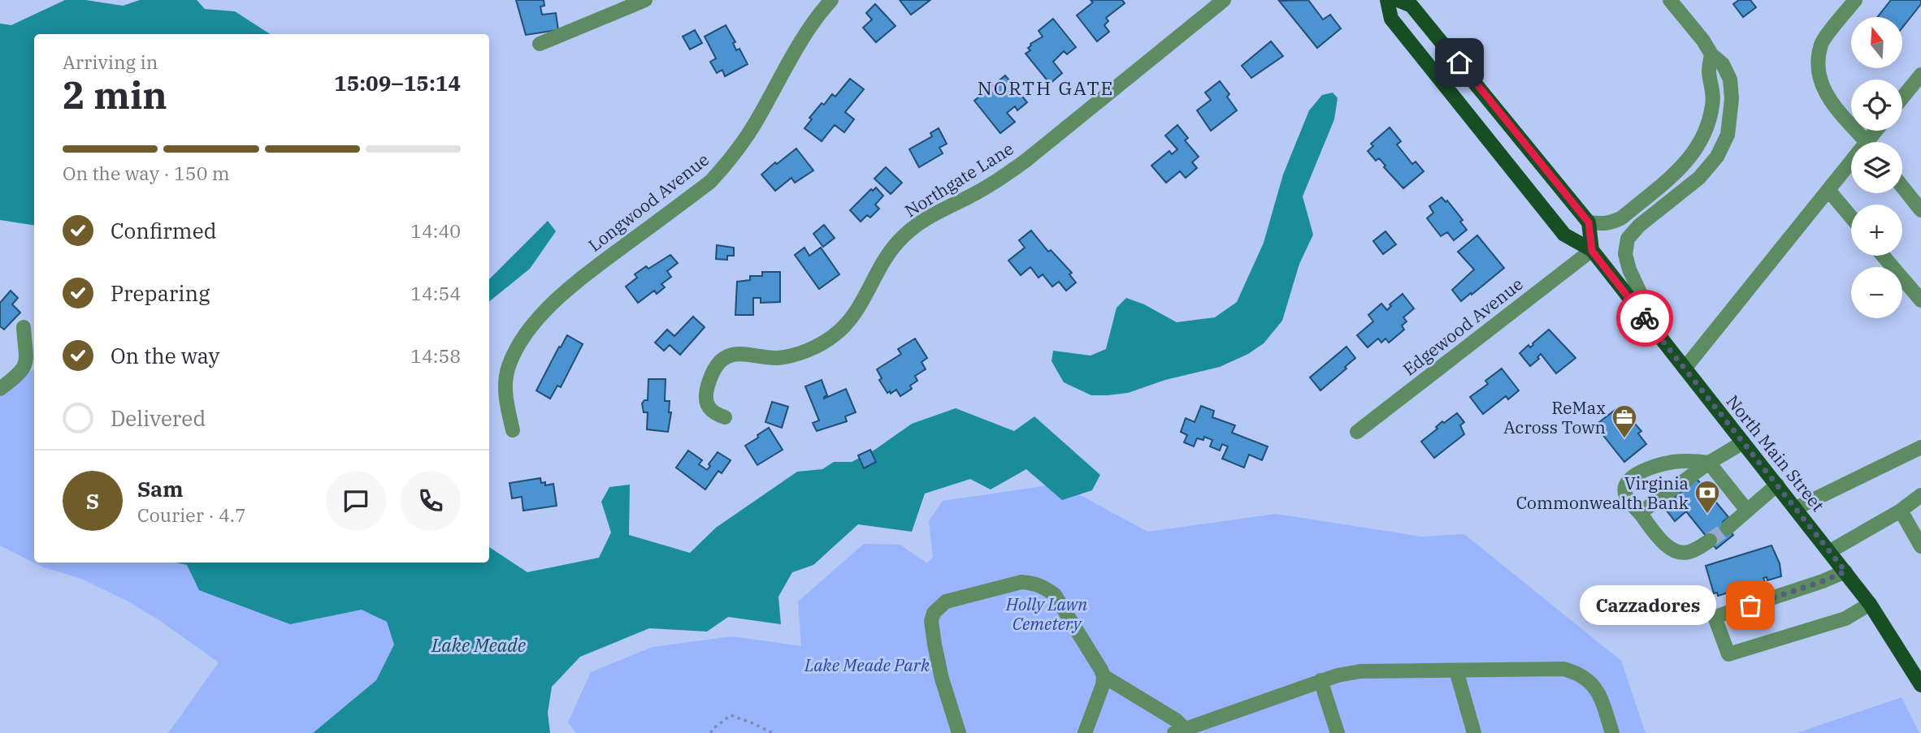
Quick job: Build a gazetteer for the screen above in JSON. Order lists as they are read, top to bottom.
{
  "streets": {
    "main road": ["North Main Street"],
    "street": ["Northgate Lane", "Longwood Avenue", "Edgewood Avenue"]
  },
  "crossings": [
    ["Edgewood Avenue", "North Main Street"]
  ],
  "districts": ["NORTH GATE"],
  "water": ["Lake Meade"],
  "parks": ["Holly Lawn Cemetery", "Lake Meade Park"],
  "places": {
    "office": ["ReMax Across Town"],
    "bank": ["Virginia Commonwealth Bank"],
    "other": ["Cazzadores"]
  },
  "north": "top",
  "page": {
    "map_buttons": ["+", "−"],
    "heading": ["2 min", "Arriving in", "15:09–15:14"],
    "panel": ["Sam", "Courier · 4.7"],
    "bar": "On the way · 150 m",
    "list": [
      ["Confirmed", "14:40"],
      ["Preparing", "14:54"],
      ["On the way", "14:58"],
      "Delivered"
    ],
    "round": "S",
    "bubble": "Cazzadores"
  }
}
